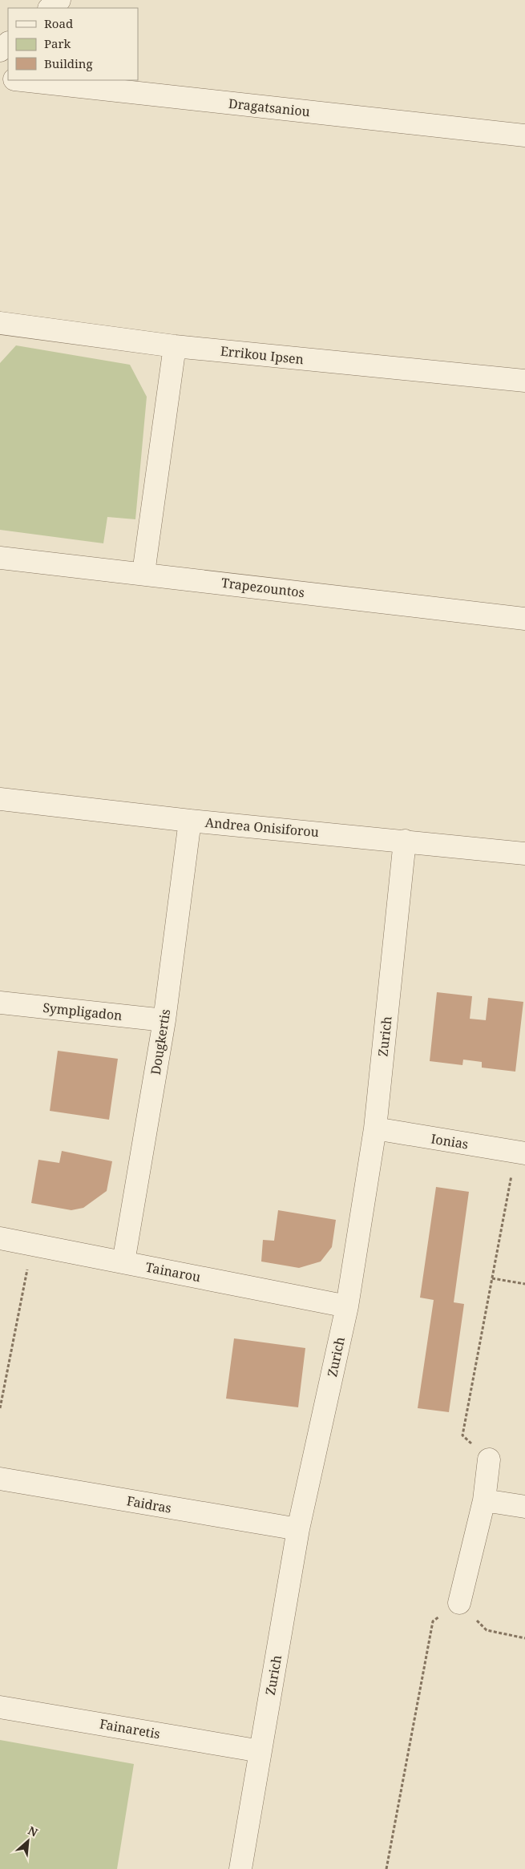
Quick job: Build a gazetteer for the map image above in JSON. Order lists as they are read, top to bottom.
{
  "streets": {
    "street": [
      "Dragatsaniou",
      "Errikou Ipsen",
      "Trapezountos",
      "Andrea Onisiforou",
      "Sympligadon",
      "Zurich",
      "Dougkertis",
      "Ionias",
      "Tainarou",
      "Faidras",
      "Fainaretis"
    ]
  },
  "crossings": [
    ["Andrea Onisiforou", "Zurich"],
    ["Andrea Onisiforou", "Dougkertis"],
    ["Sympligadon", "Dougkertis"],
    ["Zurich", "Ionias"],
    ["Zurich", "Tainarou"],
    ["Zurich", "Faidras"],
    ["Zurich", "Fainaretis"],
    ["Dougkertis", "Tainarou"]
  ],
  "legend": ["Road", "Park", "Building"],
  "north": "top right"
}
